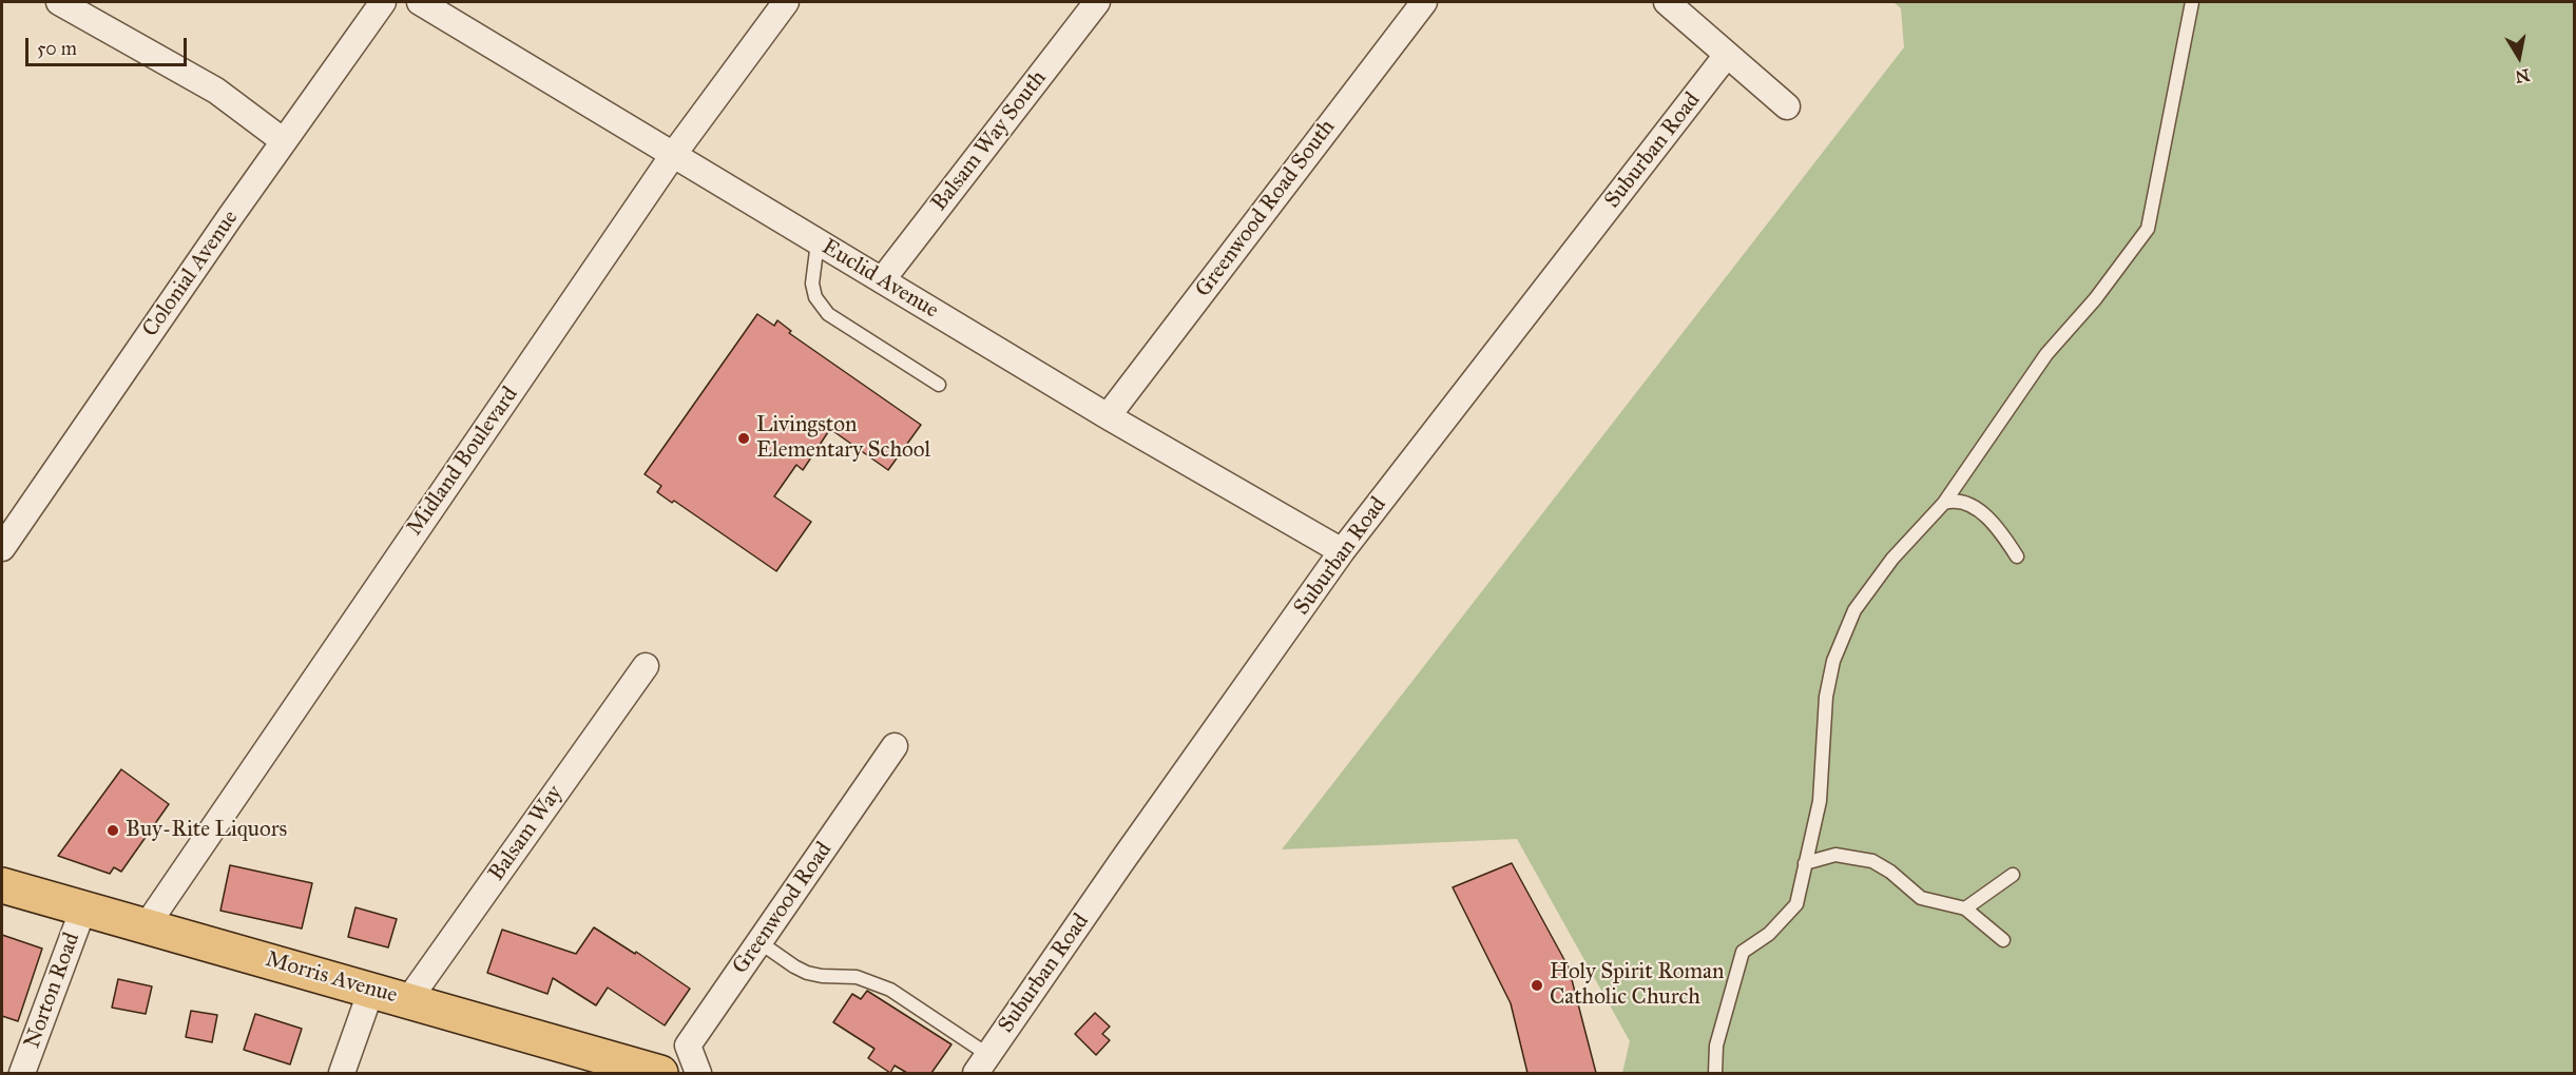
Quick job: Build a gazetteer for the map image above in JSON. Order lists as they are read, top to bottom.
{
  "streets": {
    "main road": ["Morris Avenue"],
    "street": [
      "Balsam Way South",
      "Suburban Road",
      "Greenwood Road South",
      "Colonial Avenue",
      "Euclid Avenue",
      "Midland Boulevard",
      "Balsam Way",
      "Greenwood Road",
      "Norton Road"
    ]
  },
  "crossings": [
    ["Balsam Way South", "Euclid Avenue"],
    ["Suburban Road", "Euclid Avenue"],
    ["Greenwood Road South", "Euclid Avenue"],
    ["Euclid Avenue", "Midland Boulevard"],
    ["Midland Boulevard", "Morris Avenue"],
    ["Balsam Way", "Morris Avenue"],
    ["Morris Avenue", "Norton Road"]
  ],
  "places": ["Livingston Elementary School", "Buy-Rite Liquors", "Holy Spirit Roman Catholic Church"],
  "scale_bar": "50 m",
  "north": "bottom"
}
